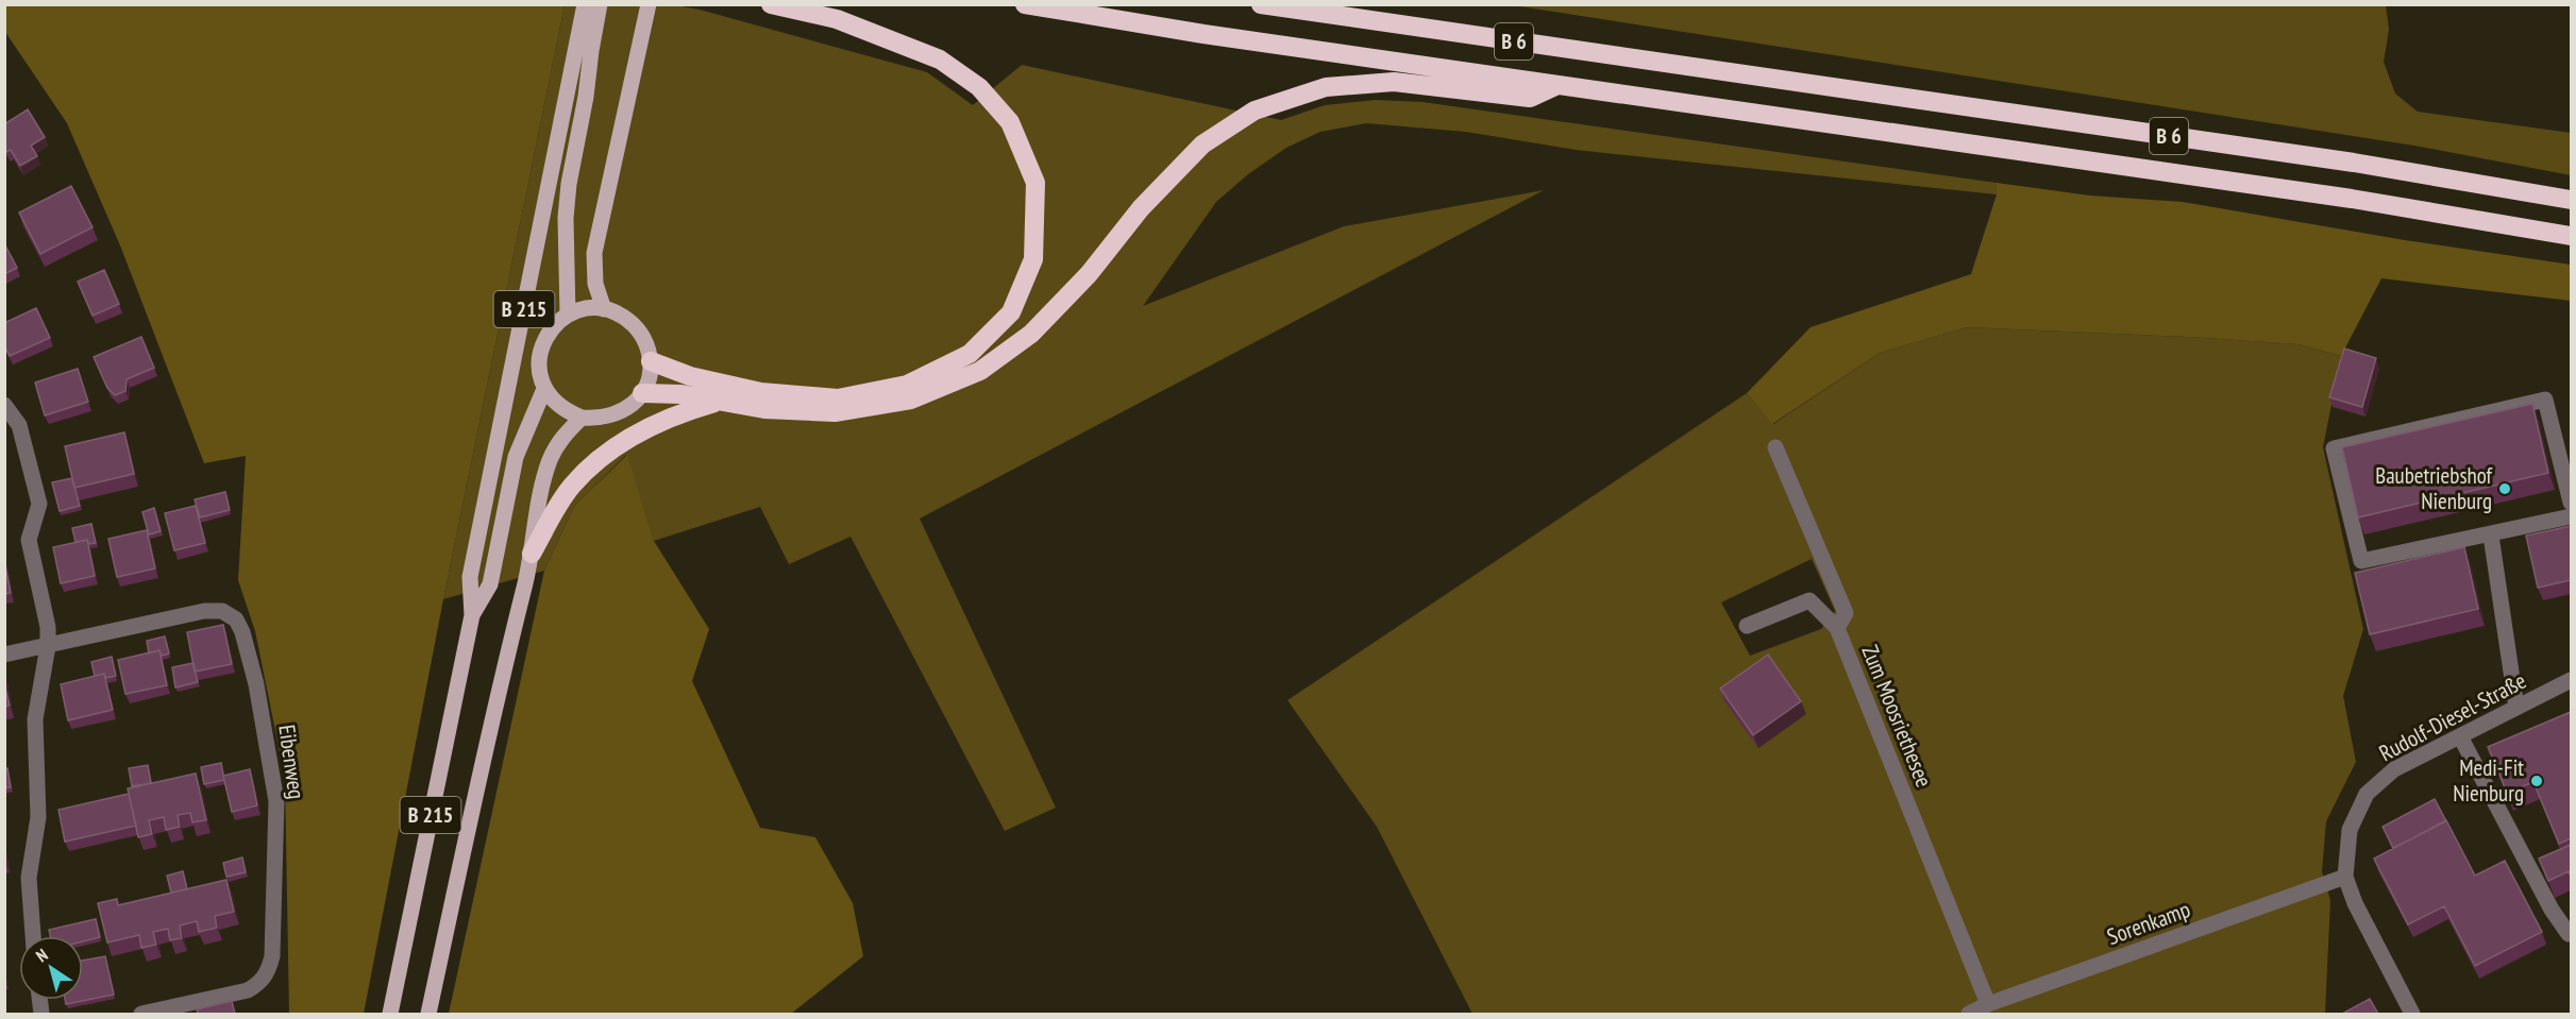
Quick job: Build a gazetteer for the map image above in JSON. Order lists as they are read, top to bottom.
{
  "streets": {
    "highway": ["B 6"],
    "main road": ["B 215"],
    "street": [
      "Zum Moosriethesee",
      "Rudolf-Diesel-Straße",
      "Eibenweg",
      "Sorenkamp"
    ]
  },
  "crossings": [
    ["Zum Moosriethesee", "Sorenkamp"],
    ["Rudolf-Diesel-Straße", "Sorenkamp"]
  ],
  "places": ["Baubetriebshof Nienburg", "Medi-Fit Nienburg"],
  "north": "top left"
}
